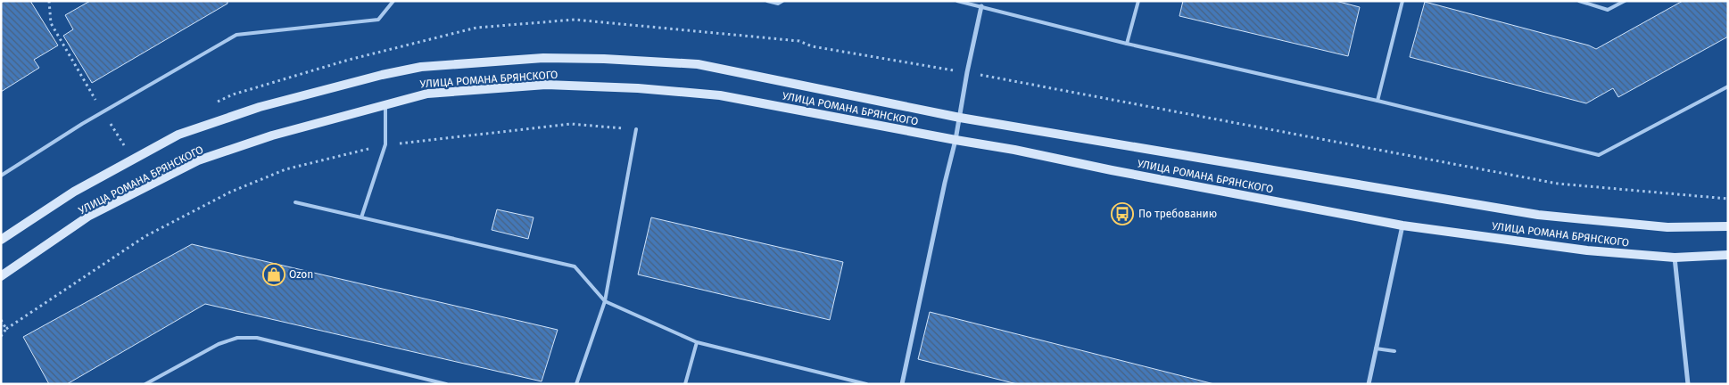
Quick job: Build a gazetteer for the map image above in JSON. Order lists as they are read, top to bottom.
{
  "streets": {
    "main road": ["УЛИЦА РОМАНА БРЯНСКОГО"]
  },
  "places": {
    "bus stop": ["По требованию"],
    "shop": ["Ozon"]
  }
}
